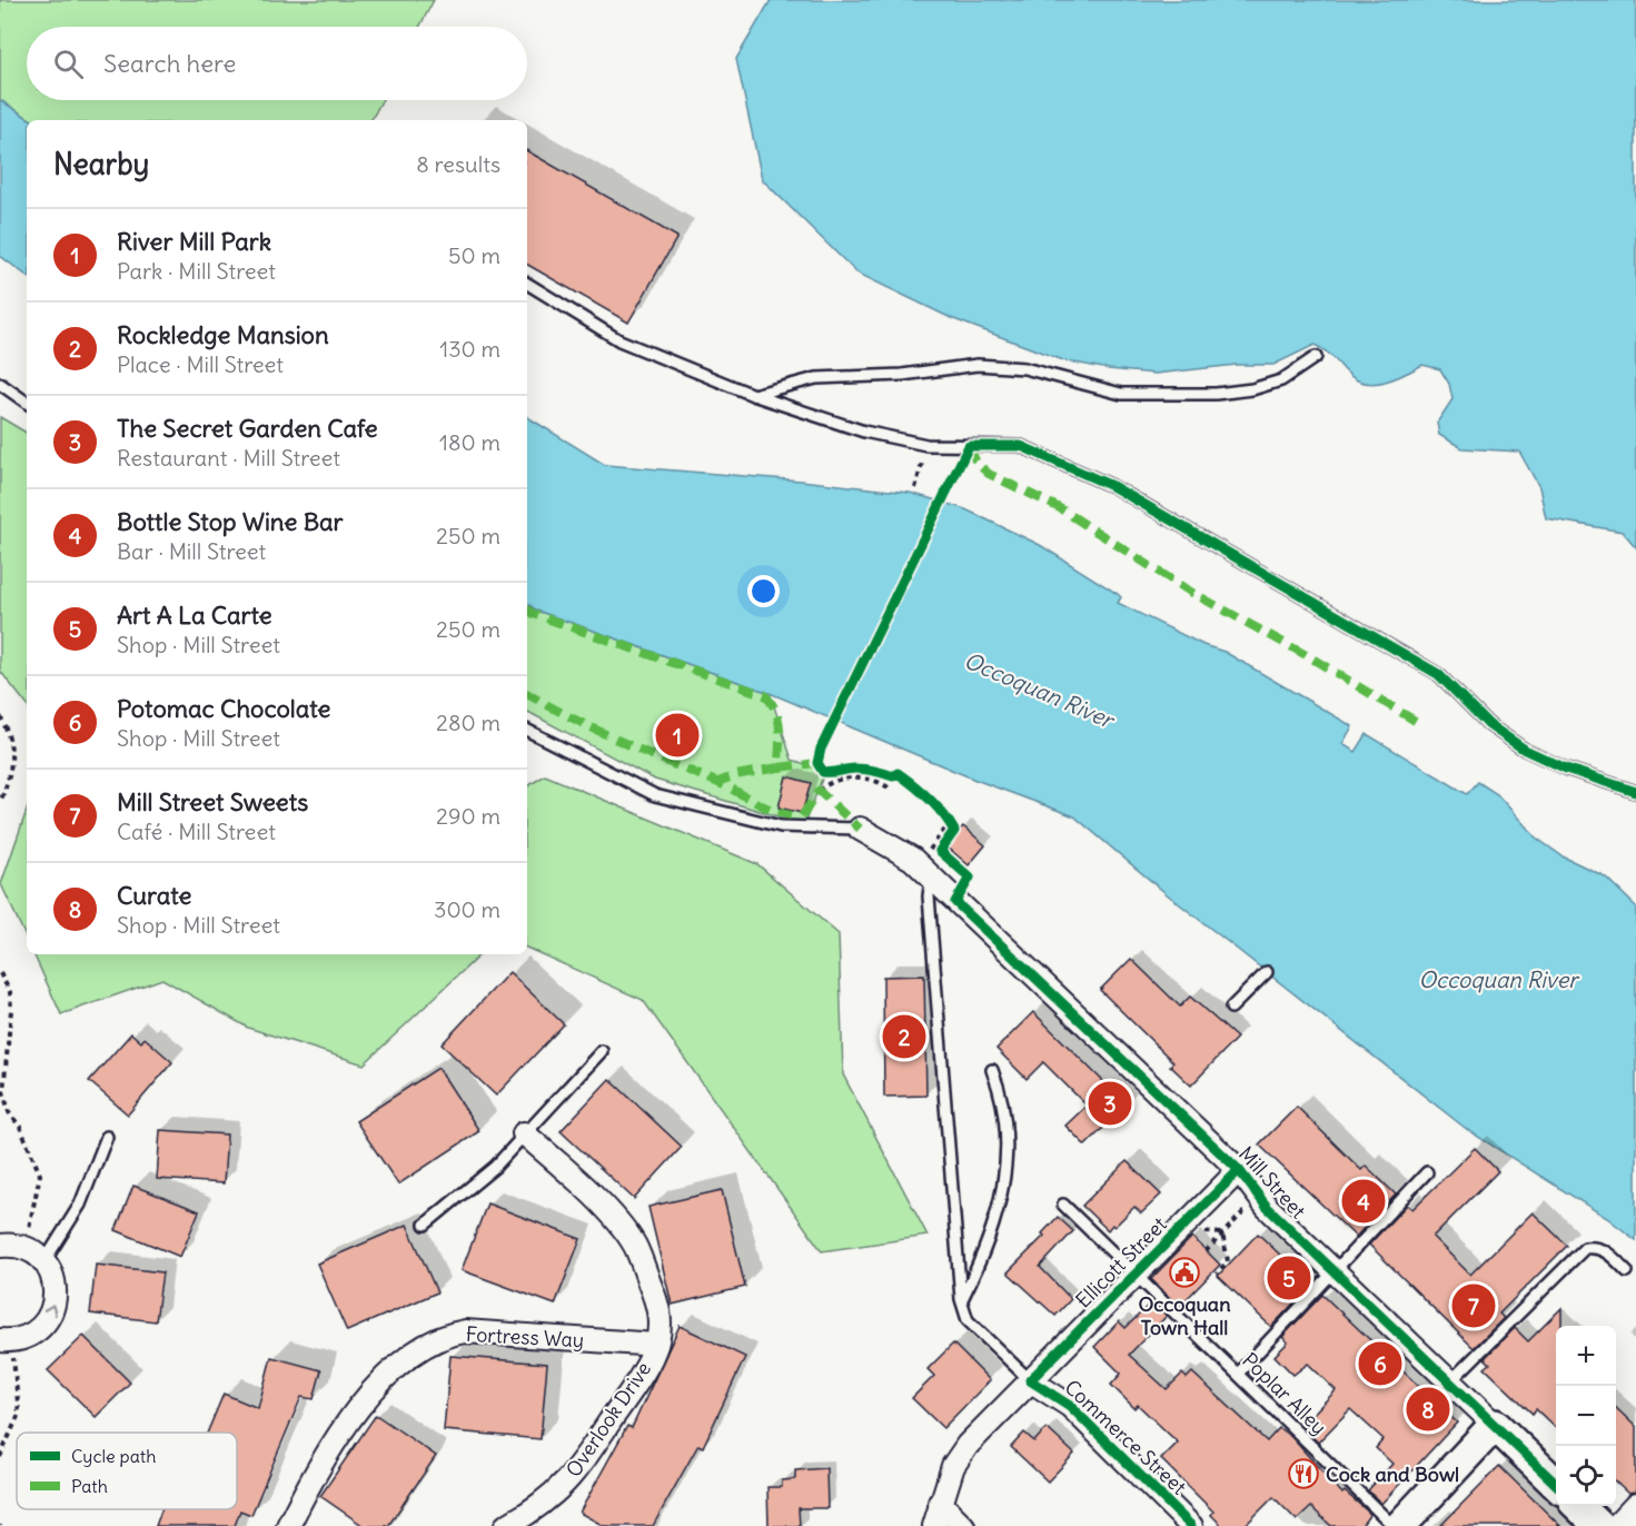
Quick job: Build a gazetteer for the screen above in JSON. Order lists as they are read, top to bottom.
{
  "streets": {
    "street": [
      "Mill Street",
      "Ellicott Street",
      "Fortress Way",
      "Overlook Drive",
      "Commerce Street"
    ],
    "lane": ["Poplar Alley"]
  },
  "crossings": [
    ["Mill Street", "Ellicott Street"],
    ["Ellicott Street", "Poplar Alley"],
    ["Ellicott Street", "Commerce Street"],
    ["Fortress Way", "Overlook Drive"]
  ],
  "water": ["Occoquan River"],
  "places": {
    "public building": ["Occoquan Town Hall"],
    "restaurant": ["Cock and Bowl"]
  },
  "legend": ["Cycle path", "Path"],
  "page": {
    "search": "Search here",
    "heading": ["Nearby", "8 results"],
    "list": [
      {
        "mark": "1",
        "name": "River Mill Park",
        "note": "Park · Mill Street",
        "value": "50 m"
      },
      {
        "mark": "2",
        "name": "Rockledge Mansion",
        "note": "Place · Mill Street",
        "value": "130 m"
      },
      {
        "mark": "3",
        "name": "The Secret Garden Cafe",
        "note": "Restaurant · Mill Street",
        "value": "180 m"
      },
      {
        "mark": "4",
        "name": "Bottle Stop Wine Bar",
        "note": "Bar · Mill Street",
        "value": "250 m"
      },
      {
        "mark": "5",
        "name": "Art A La Carte",
        "note": "Shop · Mill Street",
        "value": "250 m"
      },
      {
        "mark": "6",
        "name": "Potomac Chocolate",
        "note": "Shop · Mill Street",
        "value": "280 m"
      },
      {
        "mark": "7",
        "name": "Mill Street Sweets",
        "note": "Café · Mill Street",
        "value": "290 m"
      },
      {
        "mark": "8",
        "name": "Curate",
        "note": "Shop · Mill Street",
        "value": "300 m"
      }
    ],
    "pins": [
      "1",
      "2",
      "3",
      "4",
      "5",
      "7",
      "6",
      "8"
    ],
    "map_buttons": ["+", "−"]
  }
}
